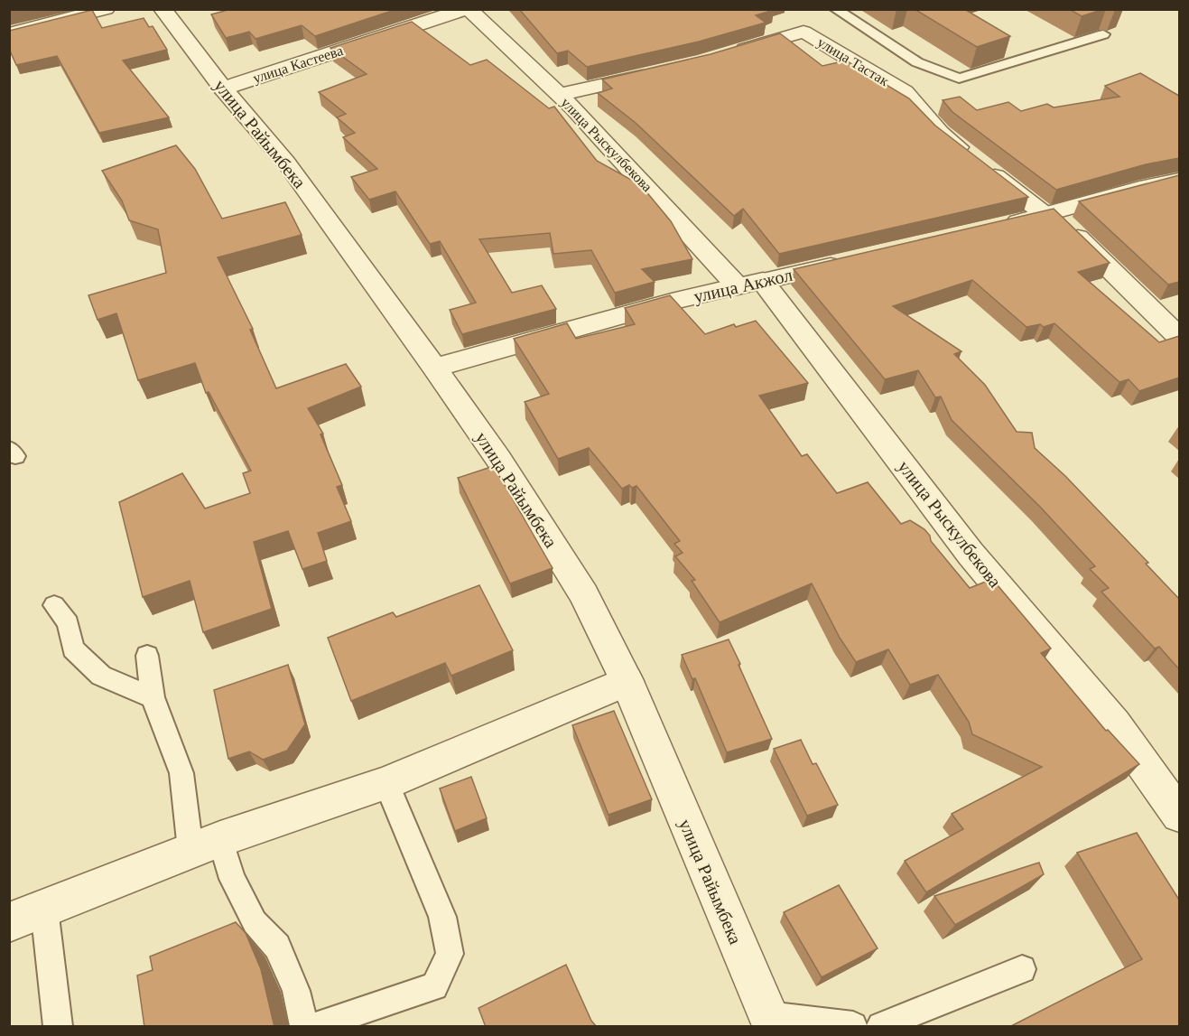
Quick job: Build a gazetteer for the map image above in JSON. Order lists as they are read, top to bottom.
{
  "streets": {
    "street": [
      "улица Тастак",
      "улица Кастеева",
      "улица Райымбека",
      "улица Рыскулбекова",
      "улица Акжол"
    ]
  },
  "crossings": [
    ["улица Кастеева", "улица Райымбека"],
    ["улица Кастеева", "улица Рыскулбекова"],
    ["улица Райымбека", "улица Акжол"],
    ["улица Рыскулбекова", "улица Акжол"]
  ]
}
